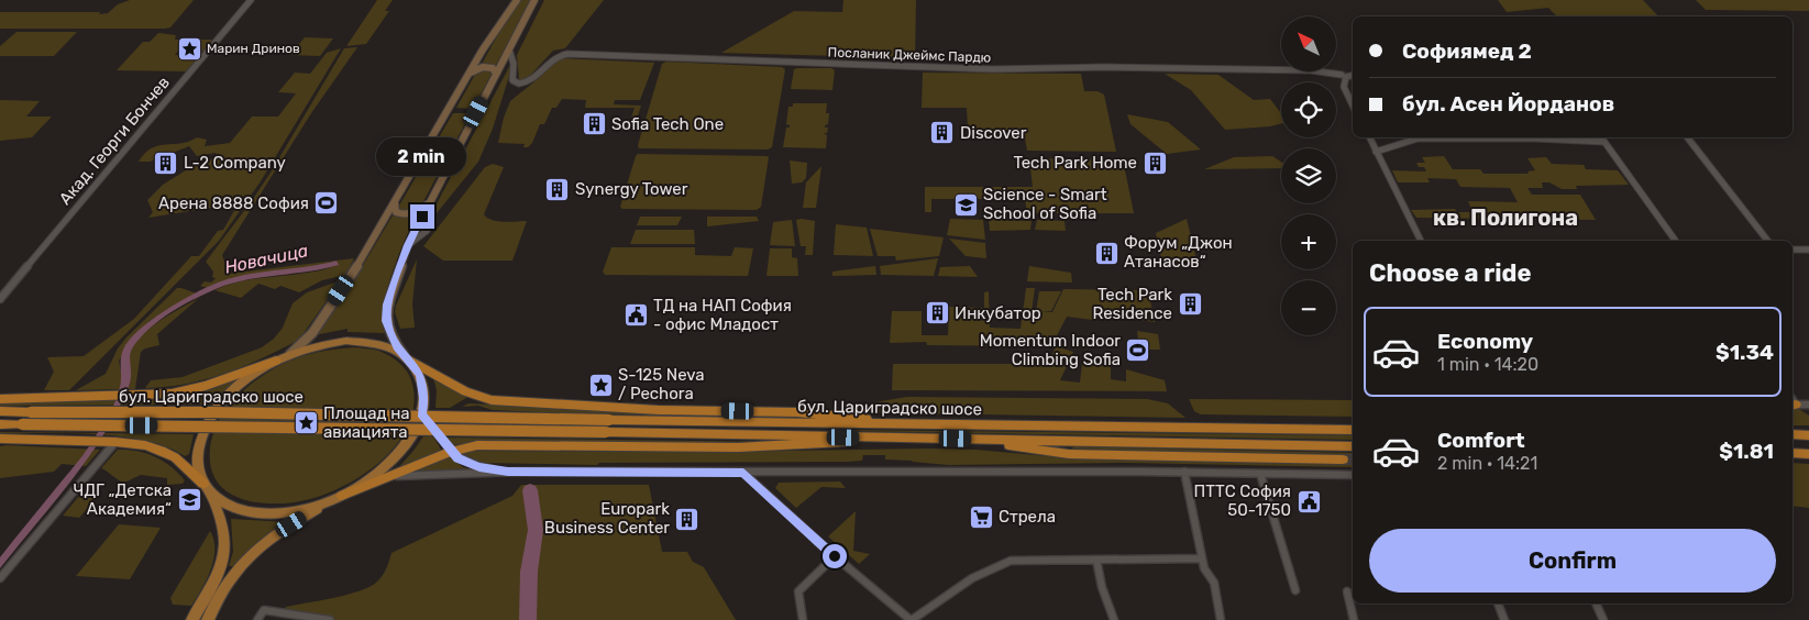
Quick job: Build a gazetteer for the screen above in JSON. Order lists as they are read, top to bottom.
{
  "streets": {
    "highway": ["бул. Цариградско шосе"],
    "street": ["Посланик Джеймс Пардю", "Акад. Георги Бончев"]
  },
  "districts": ["кв. Полигона"],
  "water": ["Новачица"],
  "places": {
    "place": ["Марин Дринов", "S-125 Neva / Pechora", "Площад на авиацията"],
    "building": [
      "Sofia Tech One",
      "Discover",
      "L-2 Company",
      "Tech Park Home",
      "Synergy Tower",
      "Форум „Джон Атанасов“",
      "Tech Park Residence",
      "Инкубатор",
      "Europark Business Center"
    ],
    "sports": ["Арена 8888 София", "Momentum Indoor Climbing Sofia"],
    "school or university": ["Science - Smart School of Sofia", "ЧДГ „Детска Академия“"],
    "public building": ["ТД на НАП София - офис Младост", "ПТТС София 50-1750"],
    "supermarket": ["Стрела"]
  },
  "north": "top left",
  "page": {
    "map_buttons": ["+", "−"],
    "banner": ["Софиямед 2", "бул. Асен Йорданов"],
    "bubble": "2 min",
    "heading": "Choose a ride",
    "list": [
      {
        "name": "Economy",
        "note": "1 min · 14:20",
        "value": "$1.34"
      },
      {
        "name": "Comfort",
        "note": "2 min · 14:21",
        "value": "$1.81"
      }
    ],
    "buttons": "Confirm"
  }
}
